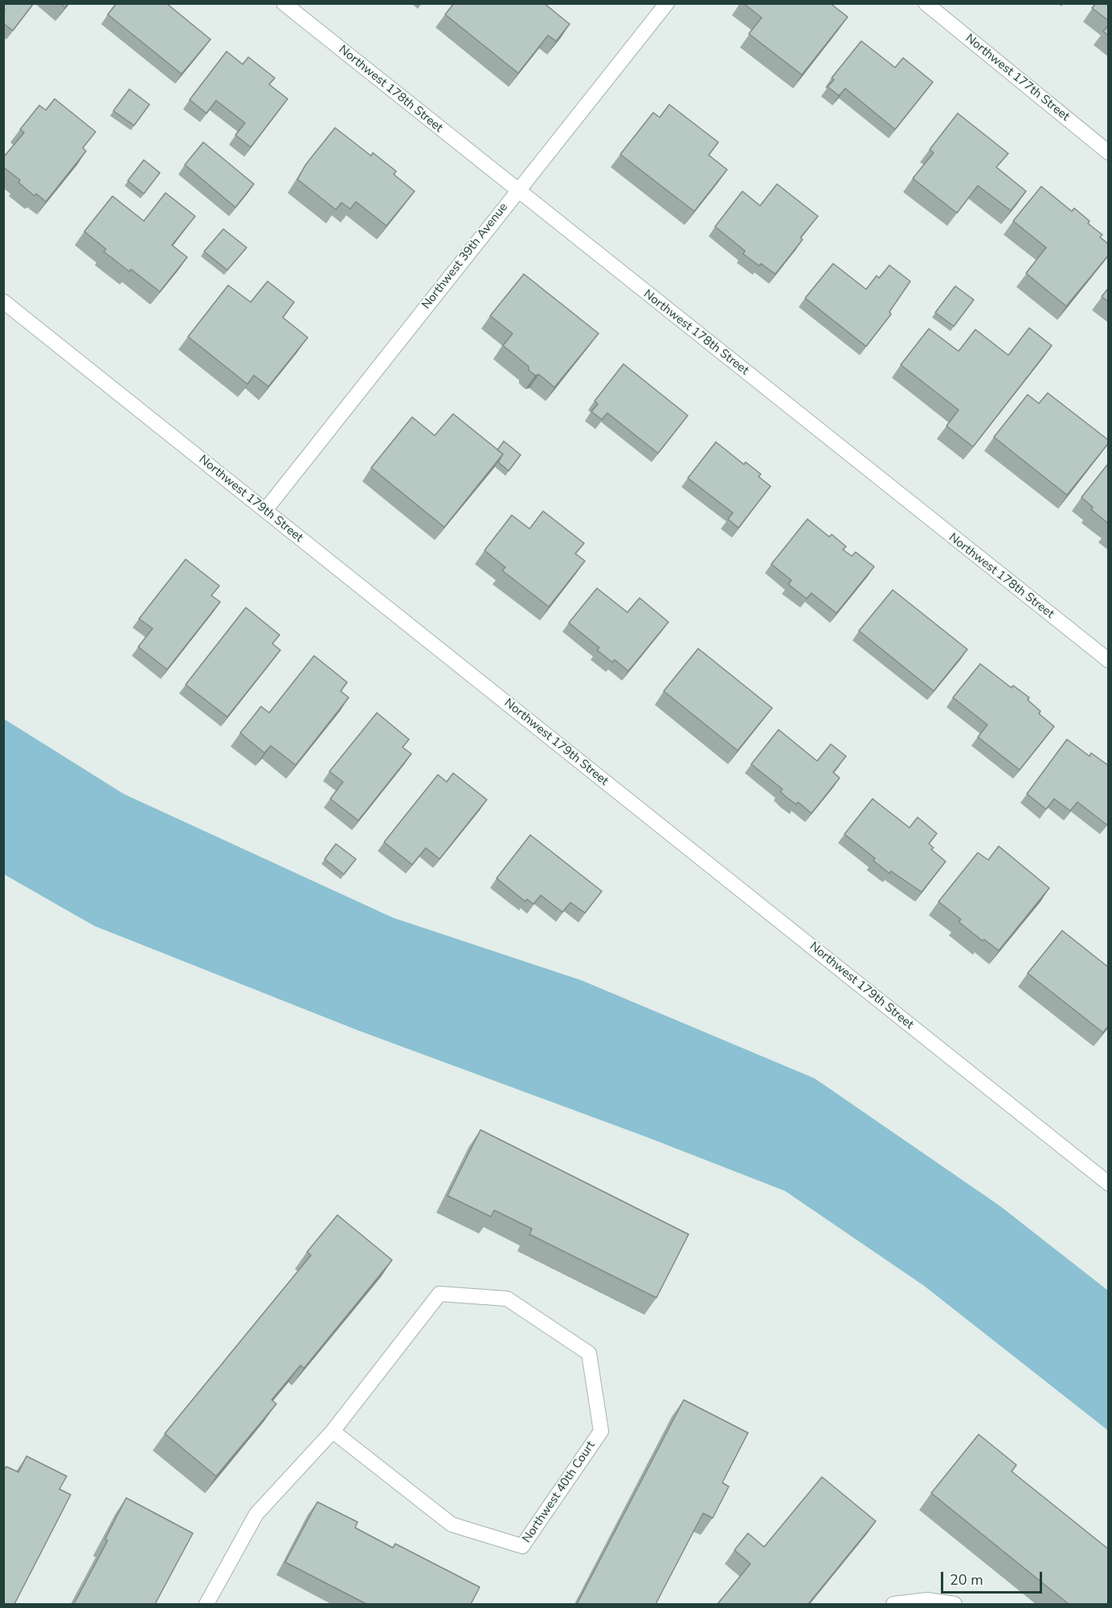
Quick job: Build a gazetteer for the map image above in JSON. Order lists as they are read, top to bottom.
{
  "streets": {
    "street": [
      "Northwest 177th Street",
      "Northwest 178th Street",
      "Northwest 39th Avenue",
      "Northwest 179th Street",
      "Northwest 40th Court"
    ]
  },
  "crossings": [
    ["Northwest 178th Street", "Northwest 39th Avenue"],
    ["Northwest 39th Avenue", "Northwest 179th Street"]
  ],
  "scale_bar": "20 m"
}
